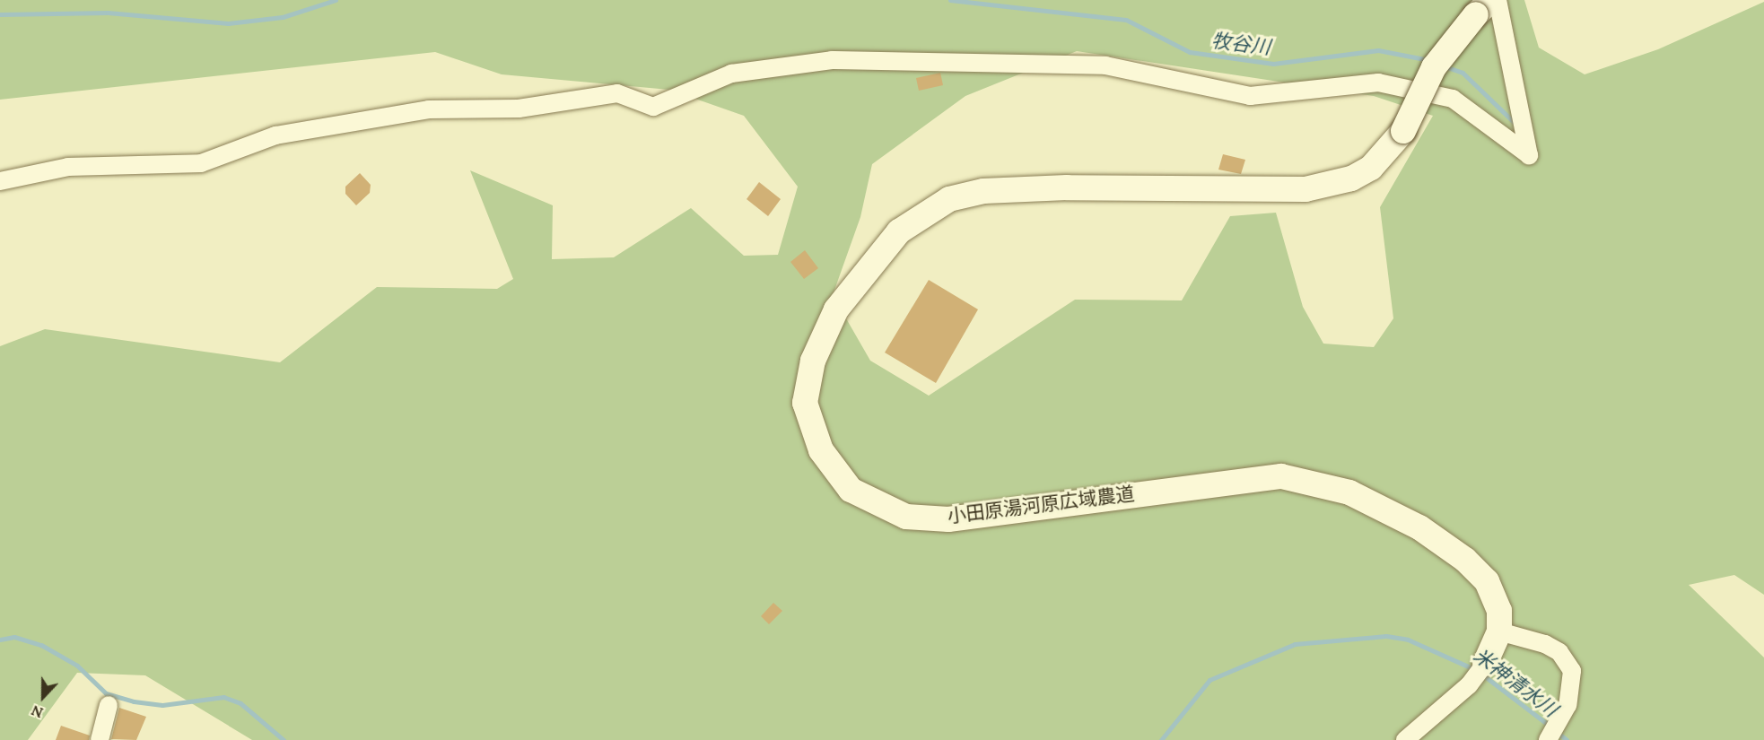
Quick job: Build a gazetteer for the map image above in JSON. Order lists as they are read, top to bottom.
{
  "streets": {
    "street": ["小田原湯河原広域農道"]
  },
  "water": ["牧谷川", "米神清水川"],
  "north": "bottom"
}
